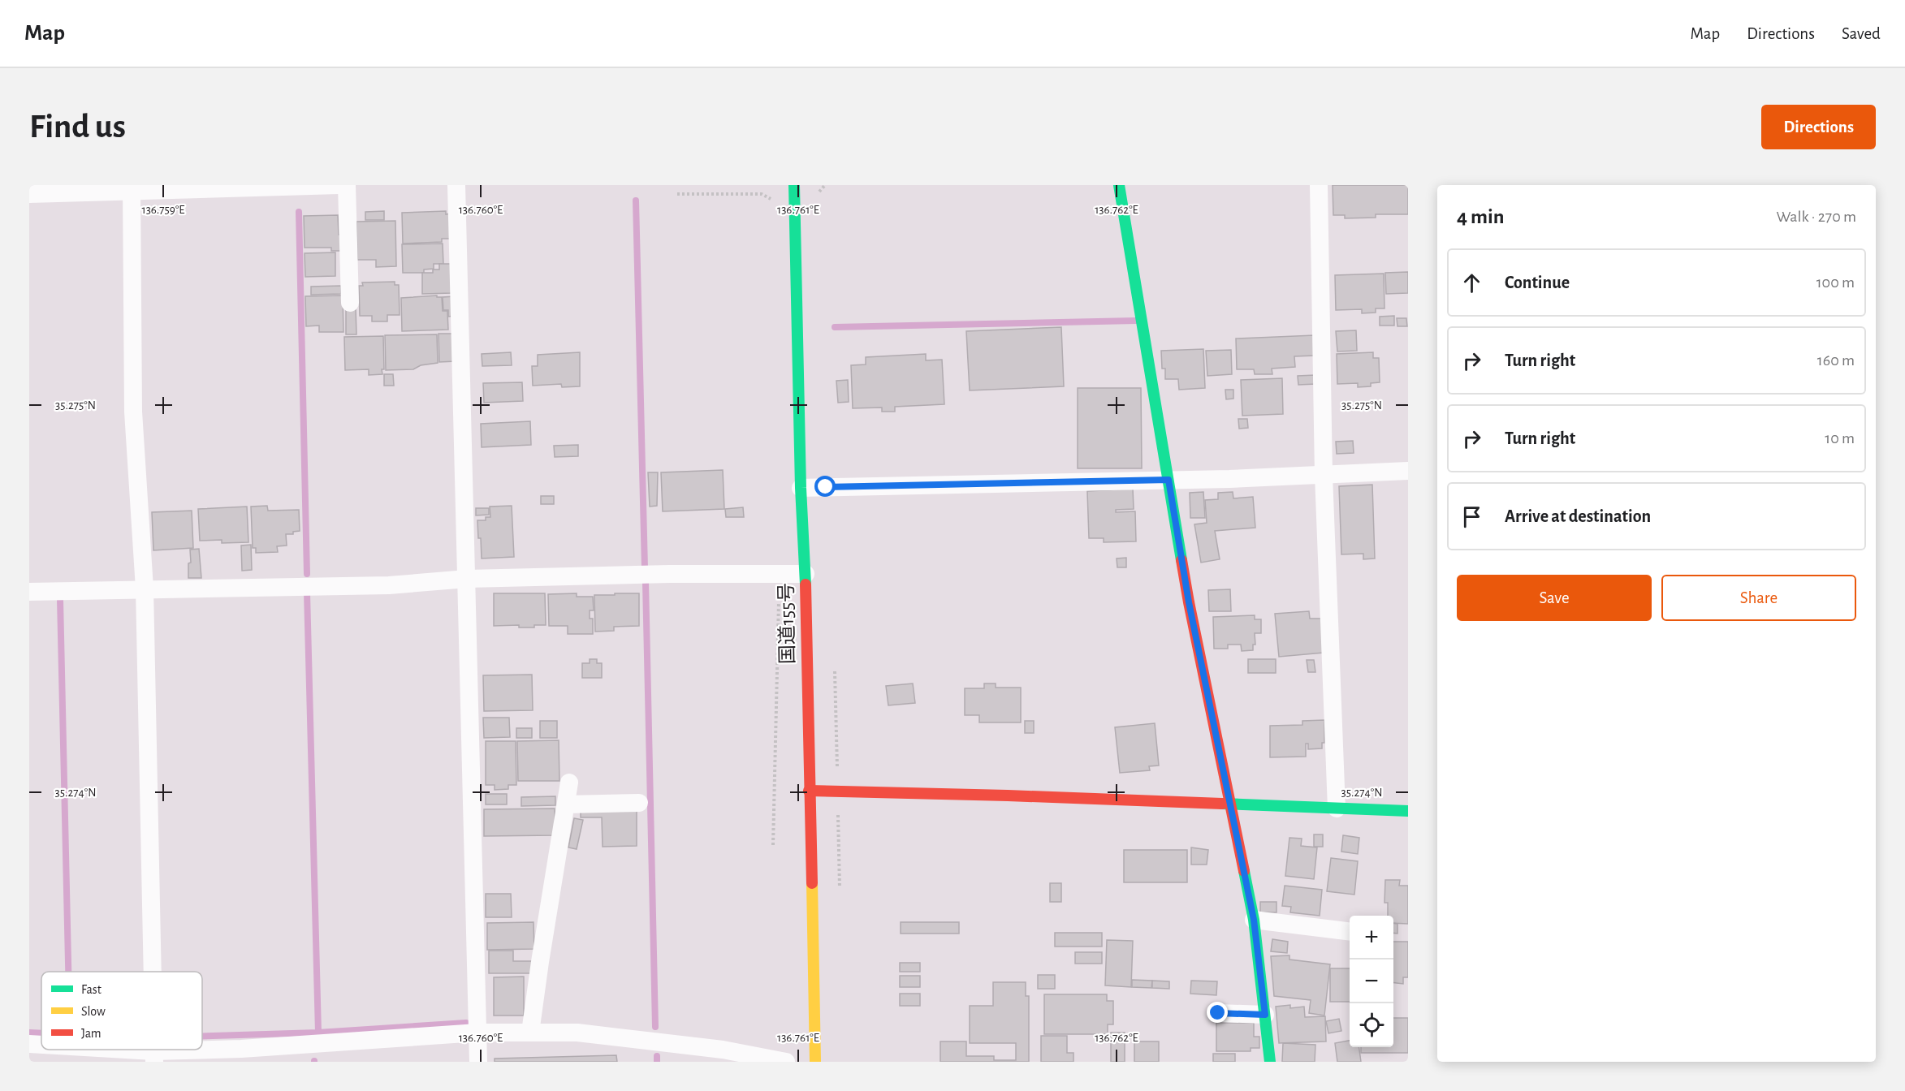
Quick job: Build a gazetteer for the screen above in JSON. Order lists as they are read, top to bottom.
{
  "streets": {
    "main road": ["国道155号"]
  },
  "legend": ["Fast", "Slow", "Jam"],
  "page": {
    "header": "Map",
    "nav": ["Map", "Directions", "Saved"],
    "buttons": [
      "Directions",
      ["Save", "Share"]
    ],
    "title": "Find us",
    "heading": ["4 min", "Walk · 270 m"],
    "list": [
      ["Continue", "100 m"],
      ["Turn right", "160 m"],
      ["Turn right", "10 m"],
      "Arrive at destination"
    ],
    "map_buttons": ["+", "−"]
  },
  "coordinates": [
    "136.759°E",
    "136.760°E",
    "136.761°E",
    "136.762°E",
    "35.275°N",
    "35.274°N"
  ]
}
